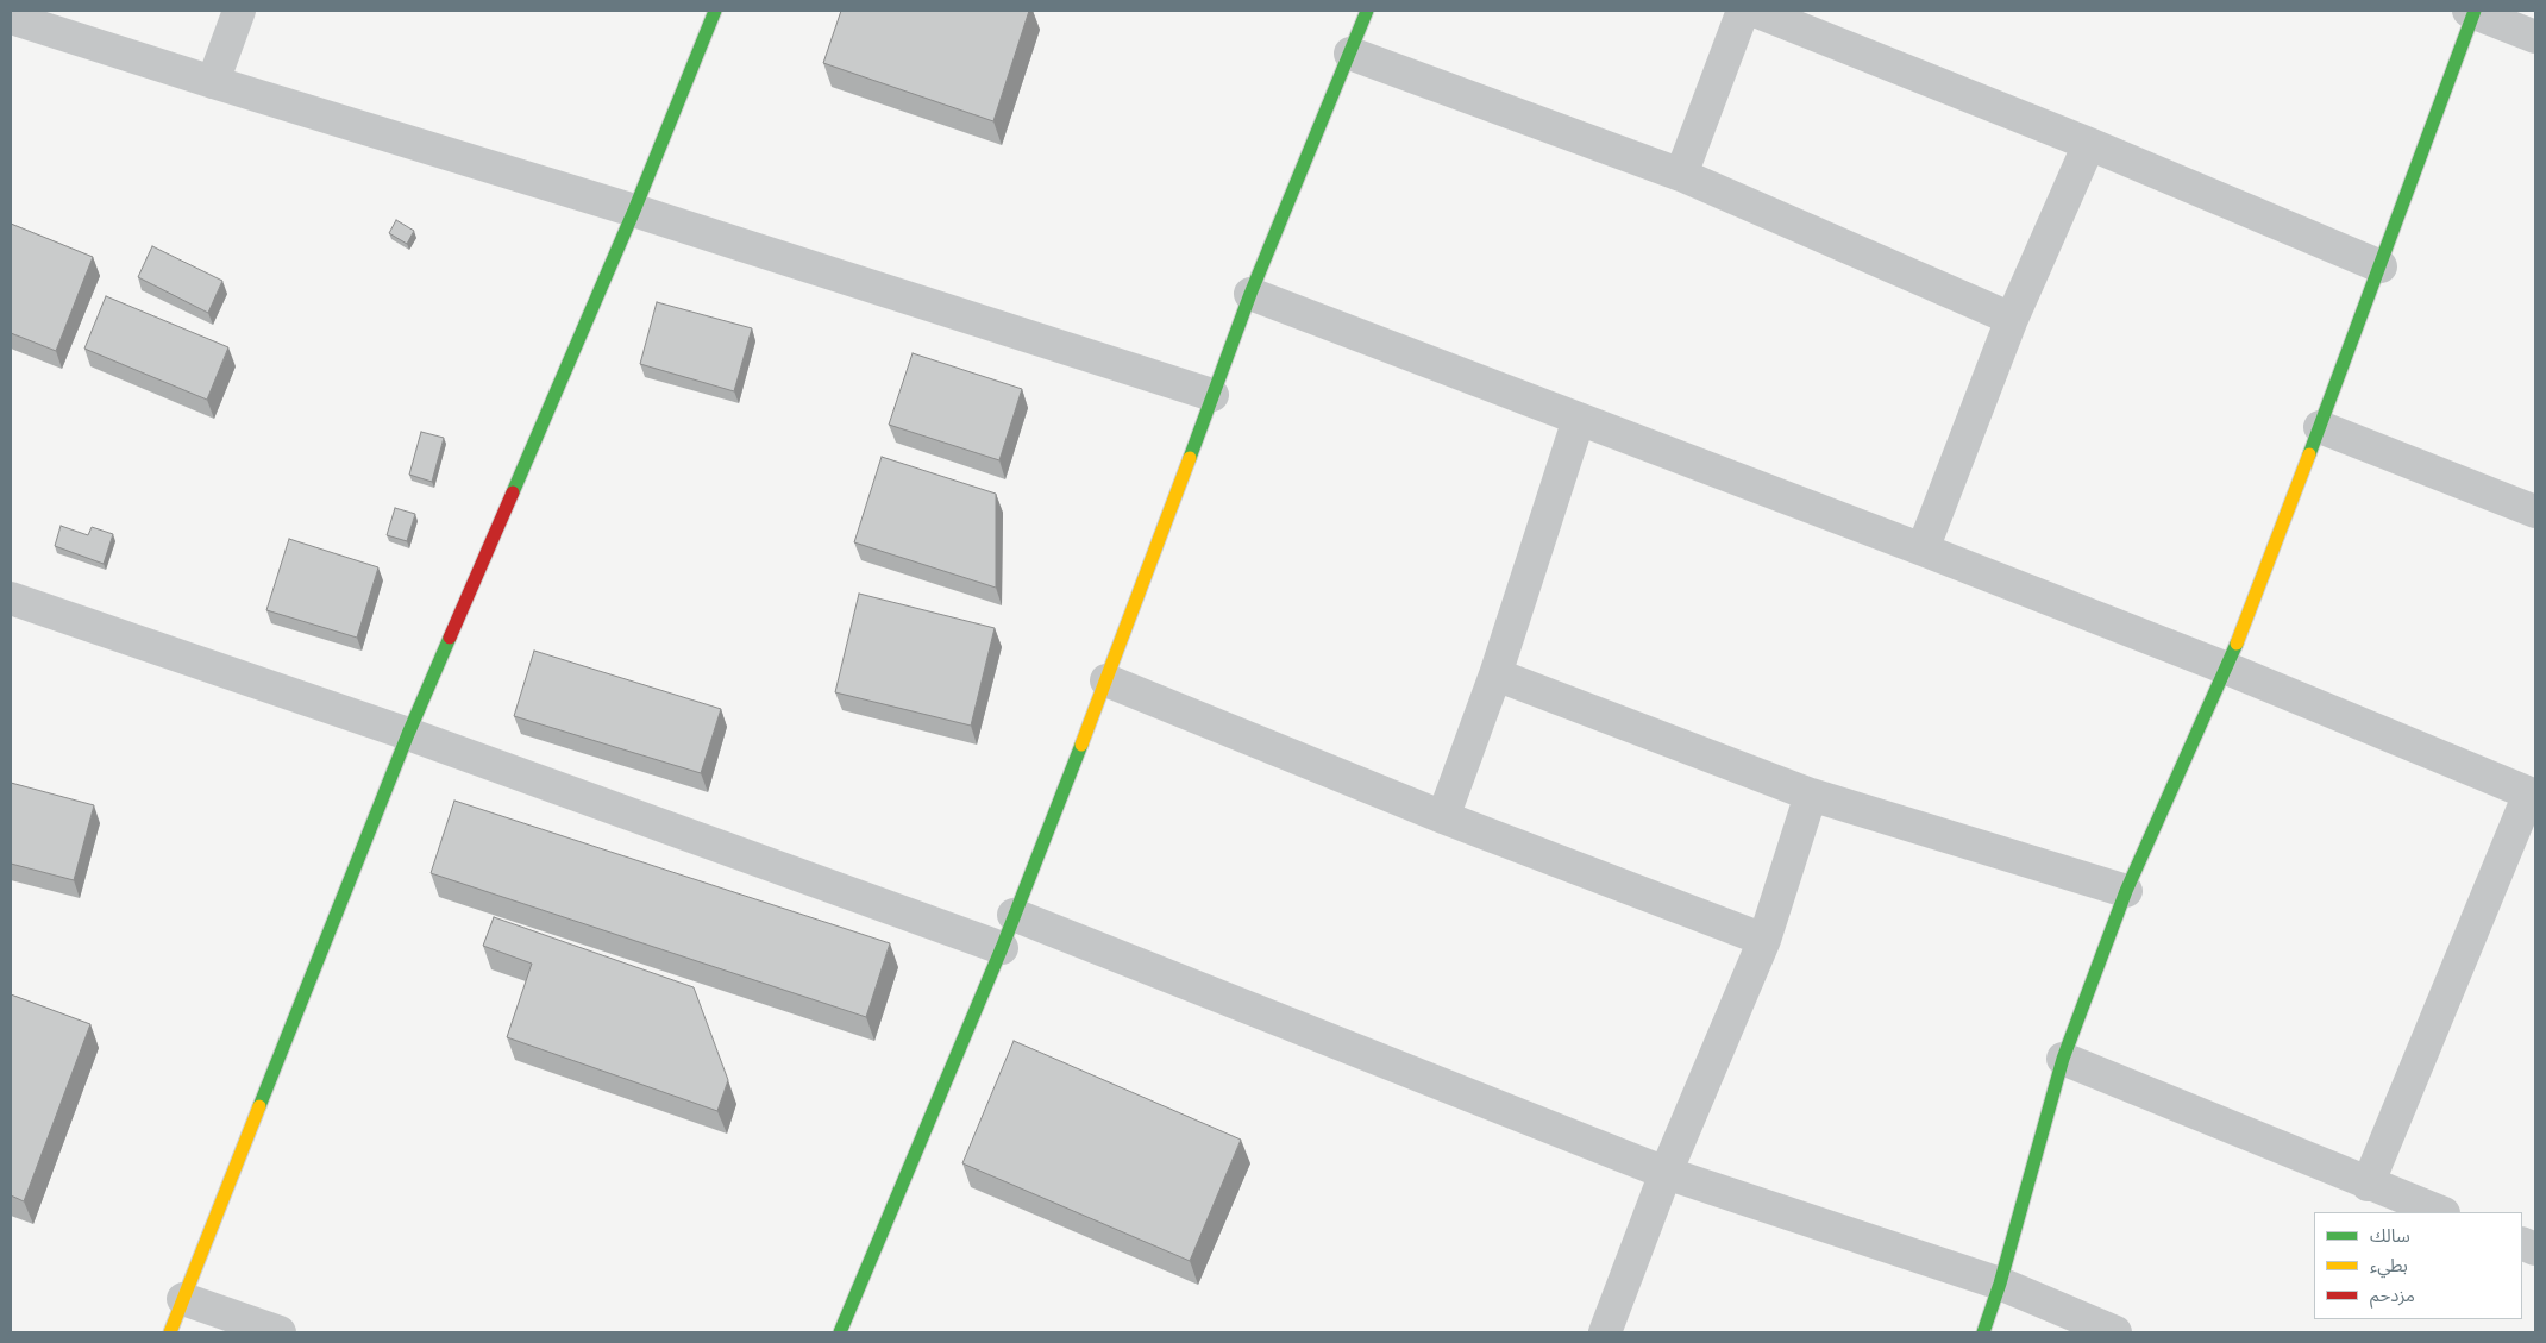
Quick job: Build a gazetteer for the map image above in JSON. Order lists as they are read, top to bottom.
{
  "legend": ["سالك", "بطيء", "مزدحم"]
}
